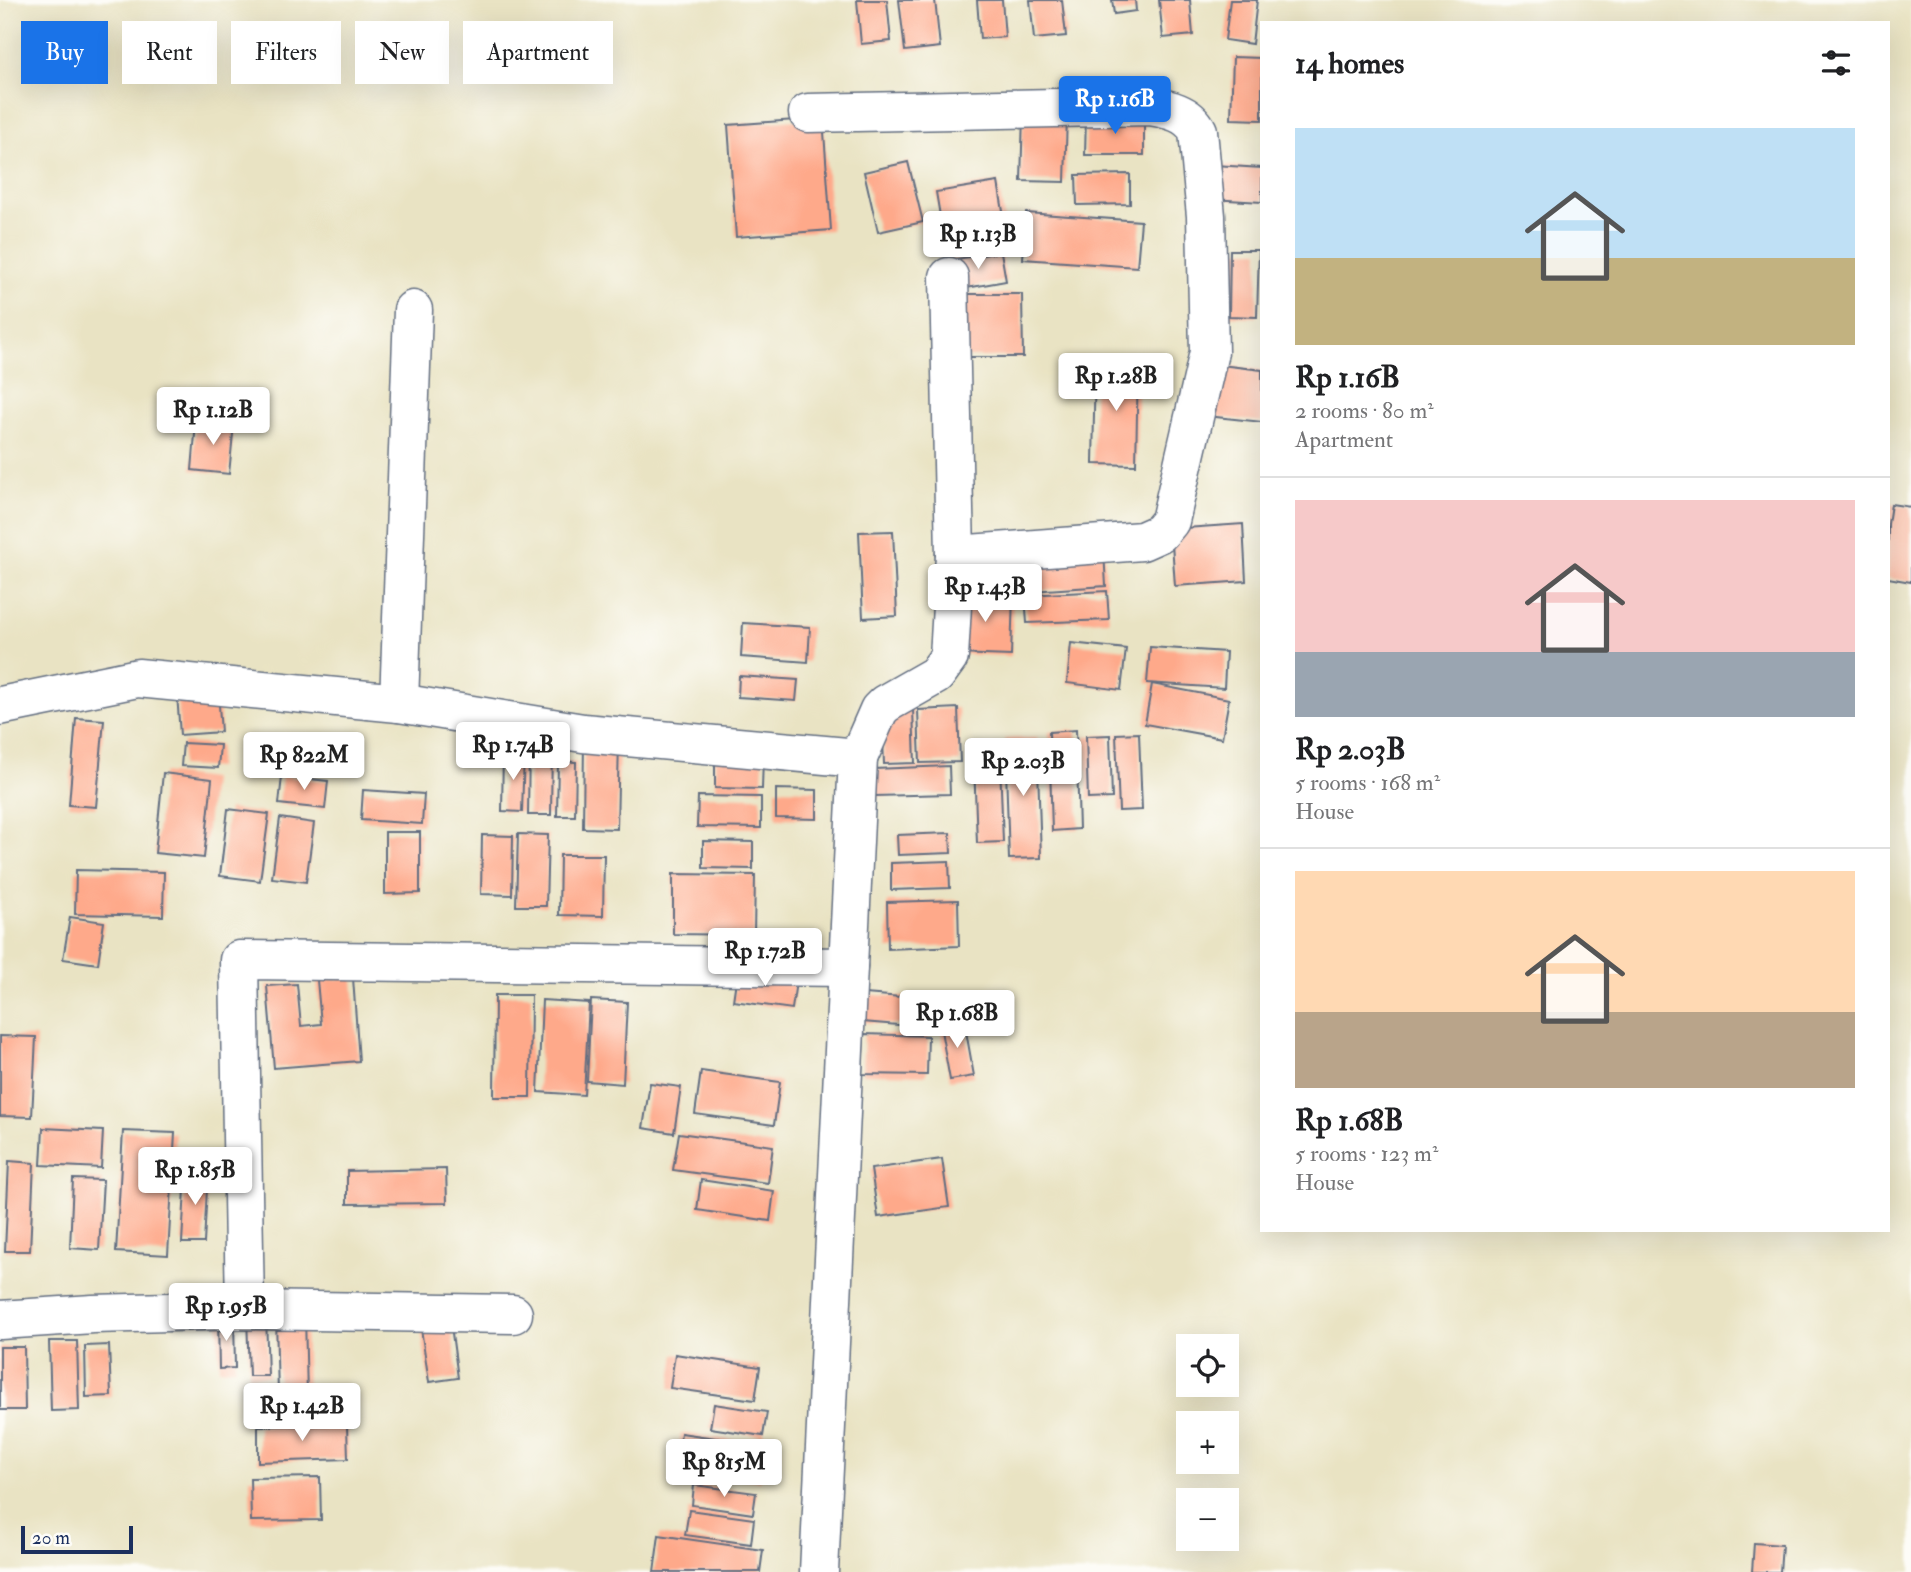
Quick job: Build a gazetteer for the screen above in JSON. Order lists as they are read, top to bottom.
{
  "scale_bar": "20 m",
  "page": {
    "chip": [
      "Buy",
      "Rent",
      "Filters",
      "New",
      "Apartment"
    ],
    "heading": "14 homes",
    "price": [
      "Rp 1.16B",
      "Rp 1.13B",
      "Rp 1.28B",
      "Rp 1.12B",
      "Rp 1.43B",
      "Rp 1.74B",
      "Rp 822M",
      "Rp 2.03B",
      "Rp 1.72B",
      "Rp 1.68B",
      "Rp 1.85B",
      "Rp 1.95B",
      "Rp 1.42B",
      "Rp 815M"
    ],
    "list": [
      {
        "name": "Rp 1.16B",
        "note": "2 rooms · 80 m² · Apartment"
      },
      {
        "name": "Rp 2.03B",
        "note": "5 rooms · 168 m² · House"
      },
      {
        "name": "Rp 1.68B",
        "note": "5 rooms · 123 m² · House"
      }
    ],
    "map_buttons": ["+", "−"],
    "scale": "20 m"
  }
}
